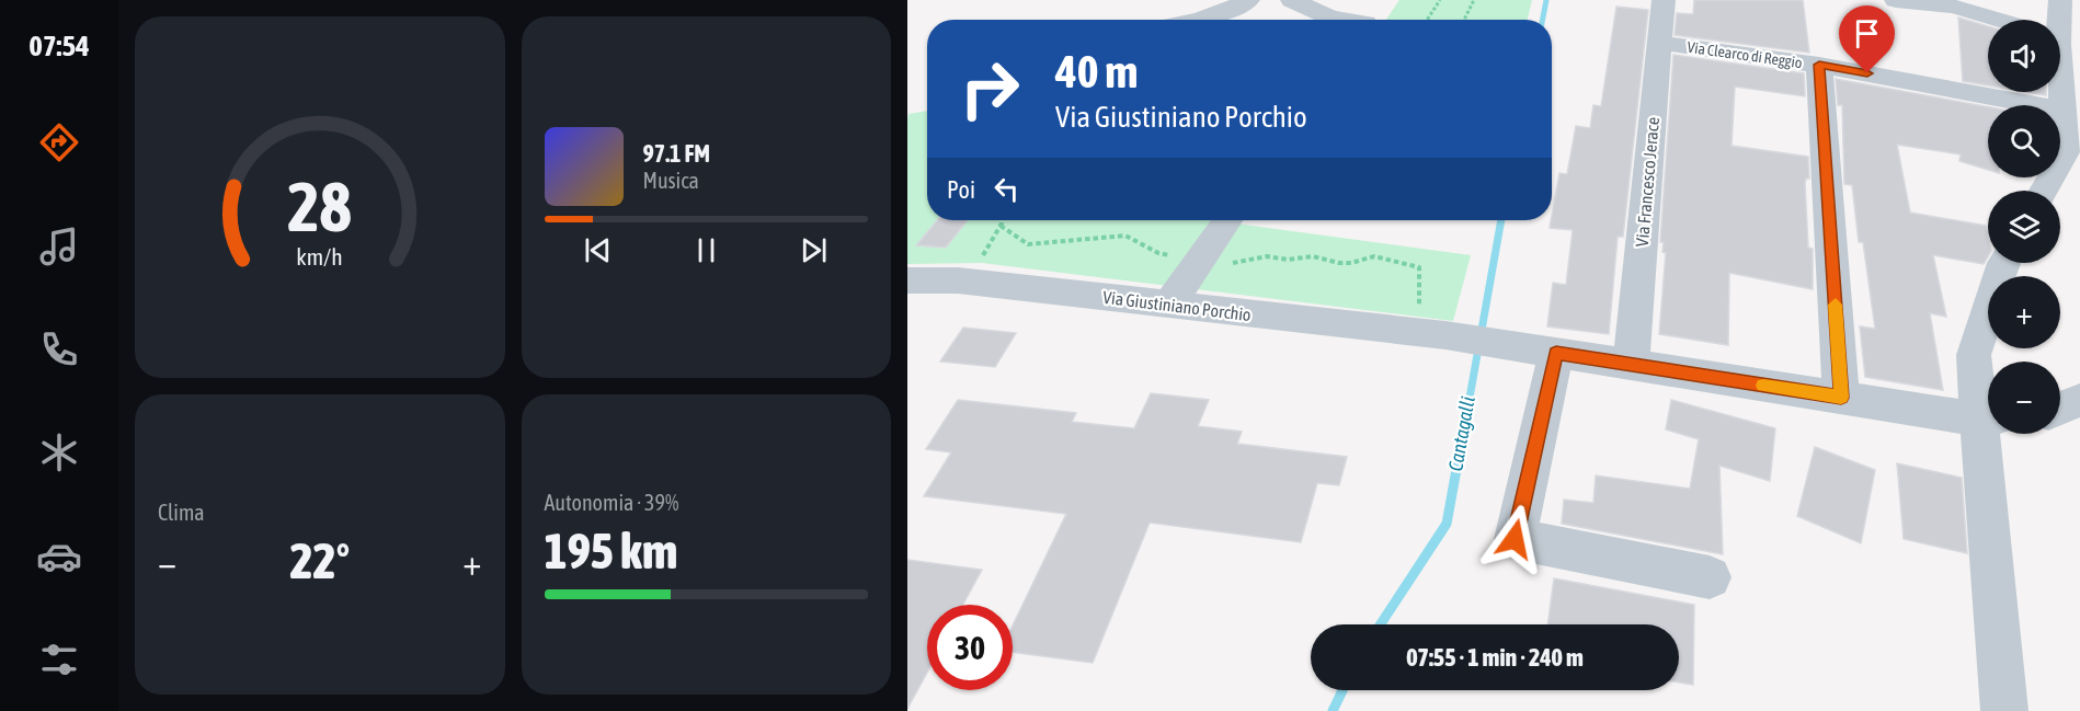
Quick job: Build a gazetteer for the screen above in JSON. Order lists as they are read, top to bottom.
{
  "streets": {
    "street": ["Via Clearco di Reggio", "Via Francesco Jerace", "Via Giustiniano Porchio"]
  },
  "crossings": [
    ["Via Clearco di Reggio", "Via Francesco Jerace"]
  ],
  "water": ["Cantagalli"],
  "page": {
    "tabs": "07:54",
    "map_buttons": ["+", "−"],
    "turn": ["40 m", "Via Giustiniano Porchio"],
    "song": ["97.1 FM", "Musica"],
    "then": "Poi",
    "tile": [
      "Clima",
      ["Autonomia · 39%", "195 km"]
    ],
    "heat": ["−", "22°", "+"],
    "limit": "30",
    "trip": "07:55 · 1 min · 240 m",
    "gauge": ["28", "km/h"]
  }
}
